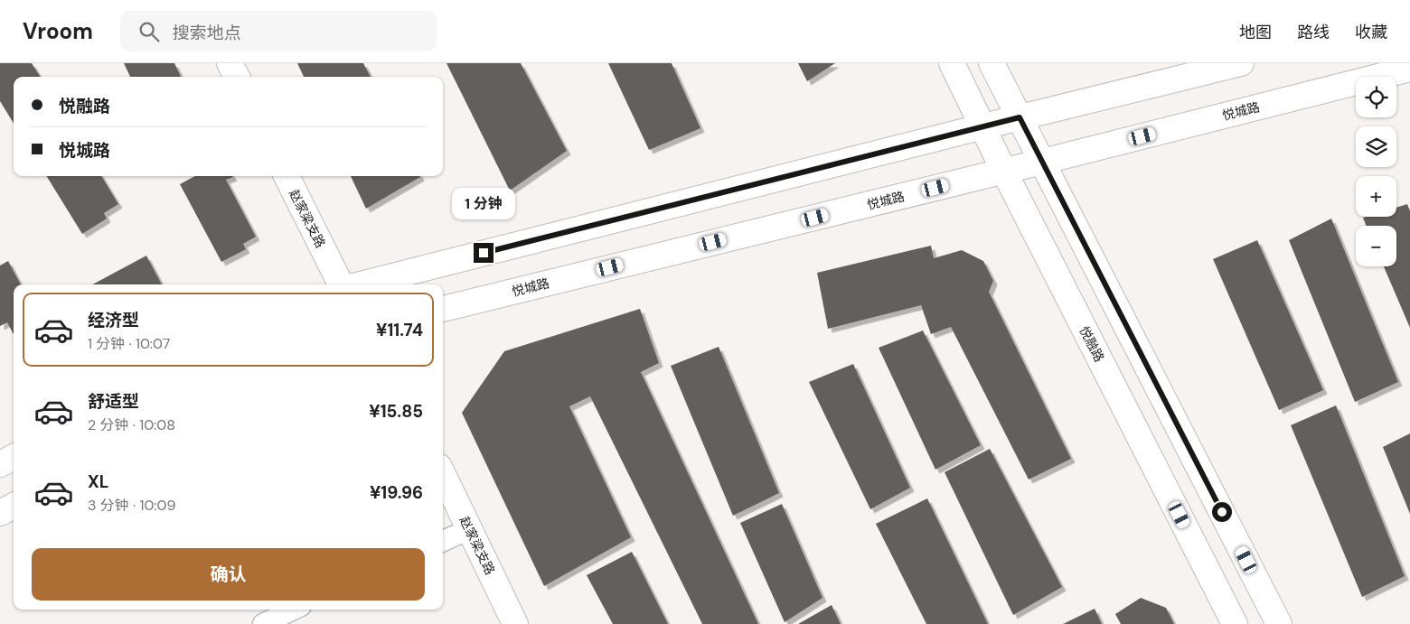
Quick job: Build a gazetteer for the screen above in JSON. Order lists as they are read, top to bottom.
{
  "streets": {
    "main road": ["悦城路", "赵家梁支路", "悦融路"]
  },
  "crossings": [
    ["悦城路", "悦融路"]
  ],
  "page": {
    "header": "Vroom",
    "search": "搜索地点",
    "nav": ["地图", "路线", "收藏"],
    "map_buttons": ["+", "−"],
    "banner": ["悦融路", "悦城路"],
    "bubble": "1 分钟",
    "list": [
      {
        "name": "经济型",
        "note": "1 分钟 · 10:07",
        "value": "¥11.74"
      },
      {
        "name": "舒适型",
        "note": "2 分钟 · 10:08",
        "value": "¥15.85"
      },
      {
        "name": "XL",
        "note": "3 分钟 · 10:09",
        "value": "¥19.96"
      }
    ],
    "buttons": "确认"
  }
}
